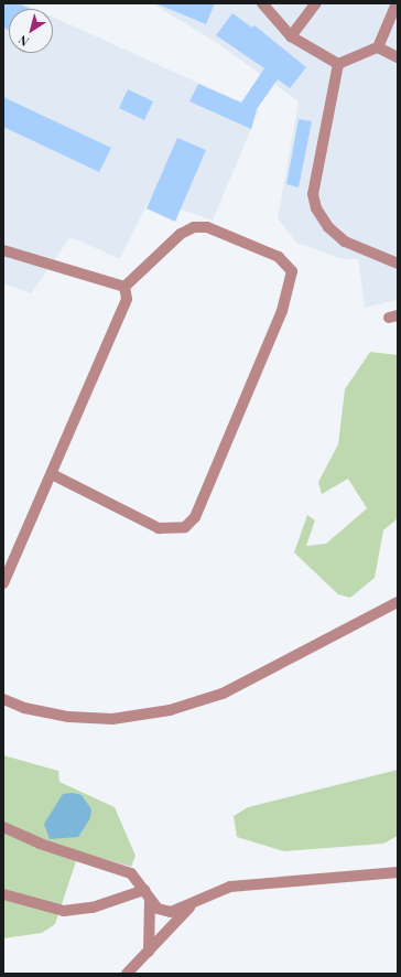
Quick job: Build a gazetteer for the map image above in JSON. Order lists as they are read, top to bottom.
{
  "north": "bottom left"
}
